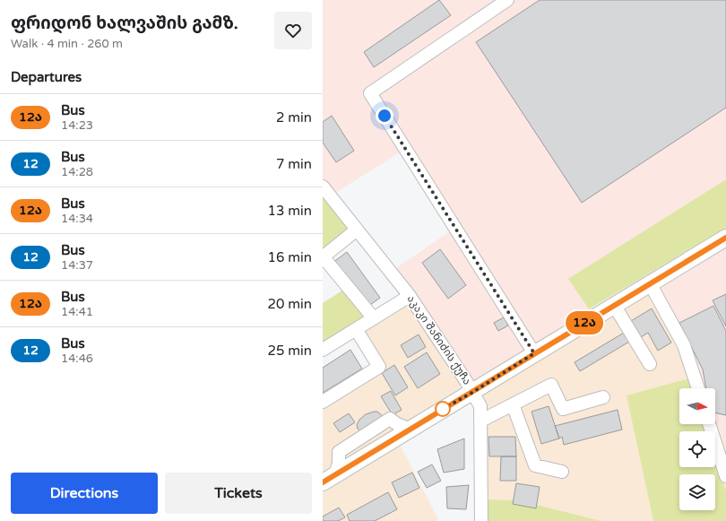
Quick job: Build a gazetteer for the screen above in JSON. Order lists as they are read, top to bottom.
{
  "streets": {
    "street": ["აკაკი შანიძის ქუჩა"]
  },
  "lines": ["bus line 12ა"],
  "north": "right",
  "page": {
    "heading": [
      ["ფრიდონ ხალვაშის გამზ.", "Walk · 4 min · 260 m"],
      "Departures"
    ],
    "on_map": "12ა",
    "list": [
      {
        "mark": "12ა",
        "name": "Bus",
        "note": "14:23",
        "value": "2 min"
      },
      {
        "mark": "12",
        "name": "Bus",
        "note": "14:28",
        "value": "7 min"
      },
      {
        "mark": "12ა",
        "name": "Bus",
        "note": "14:34",
        "value": "13 min"
      },
      {
        "mark": "12",
        "name": "Bus",
        "note": "14:37",
        "value": "16 min"
      },
      {
        "mark": "12ა",
        "name": "Bus",
        "note": "14:41",
        "value": "20 min"
      },
      {
        "mark": "12",
        "name": "Bus",
        "note": "14:46",
        "value": "25 min"
      }
    ],
    "buttons": ["Directions", "Tickets"]
  }
}
